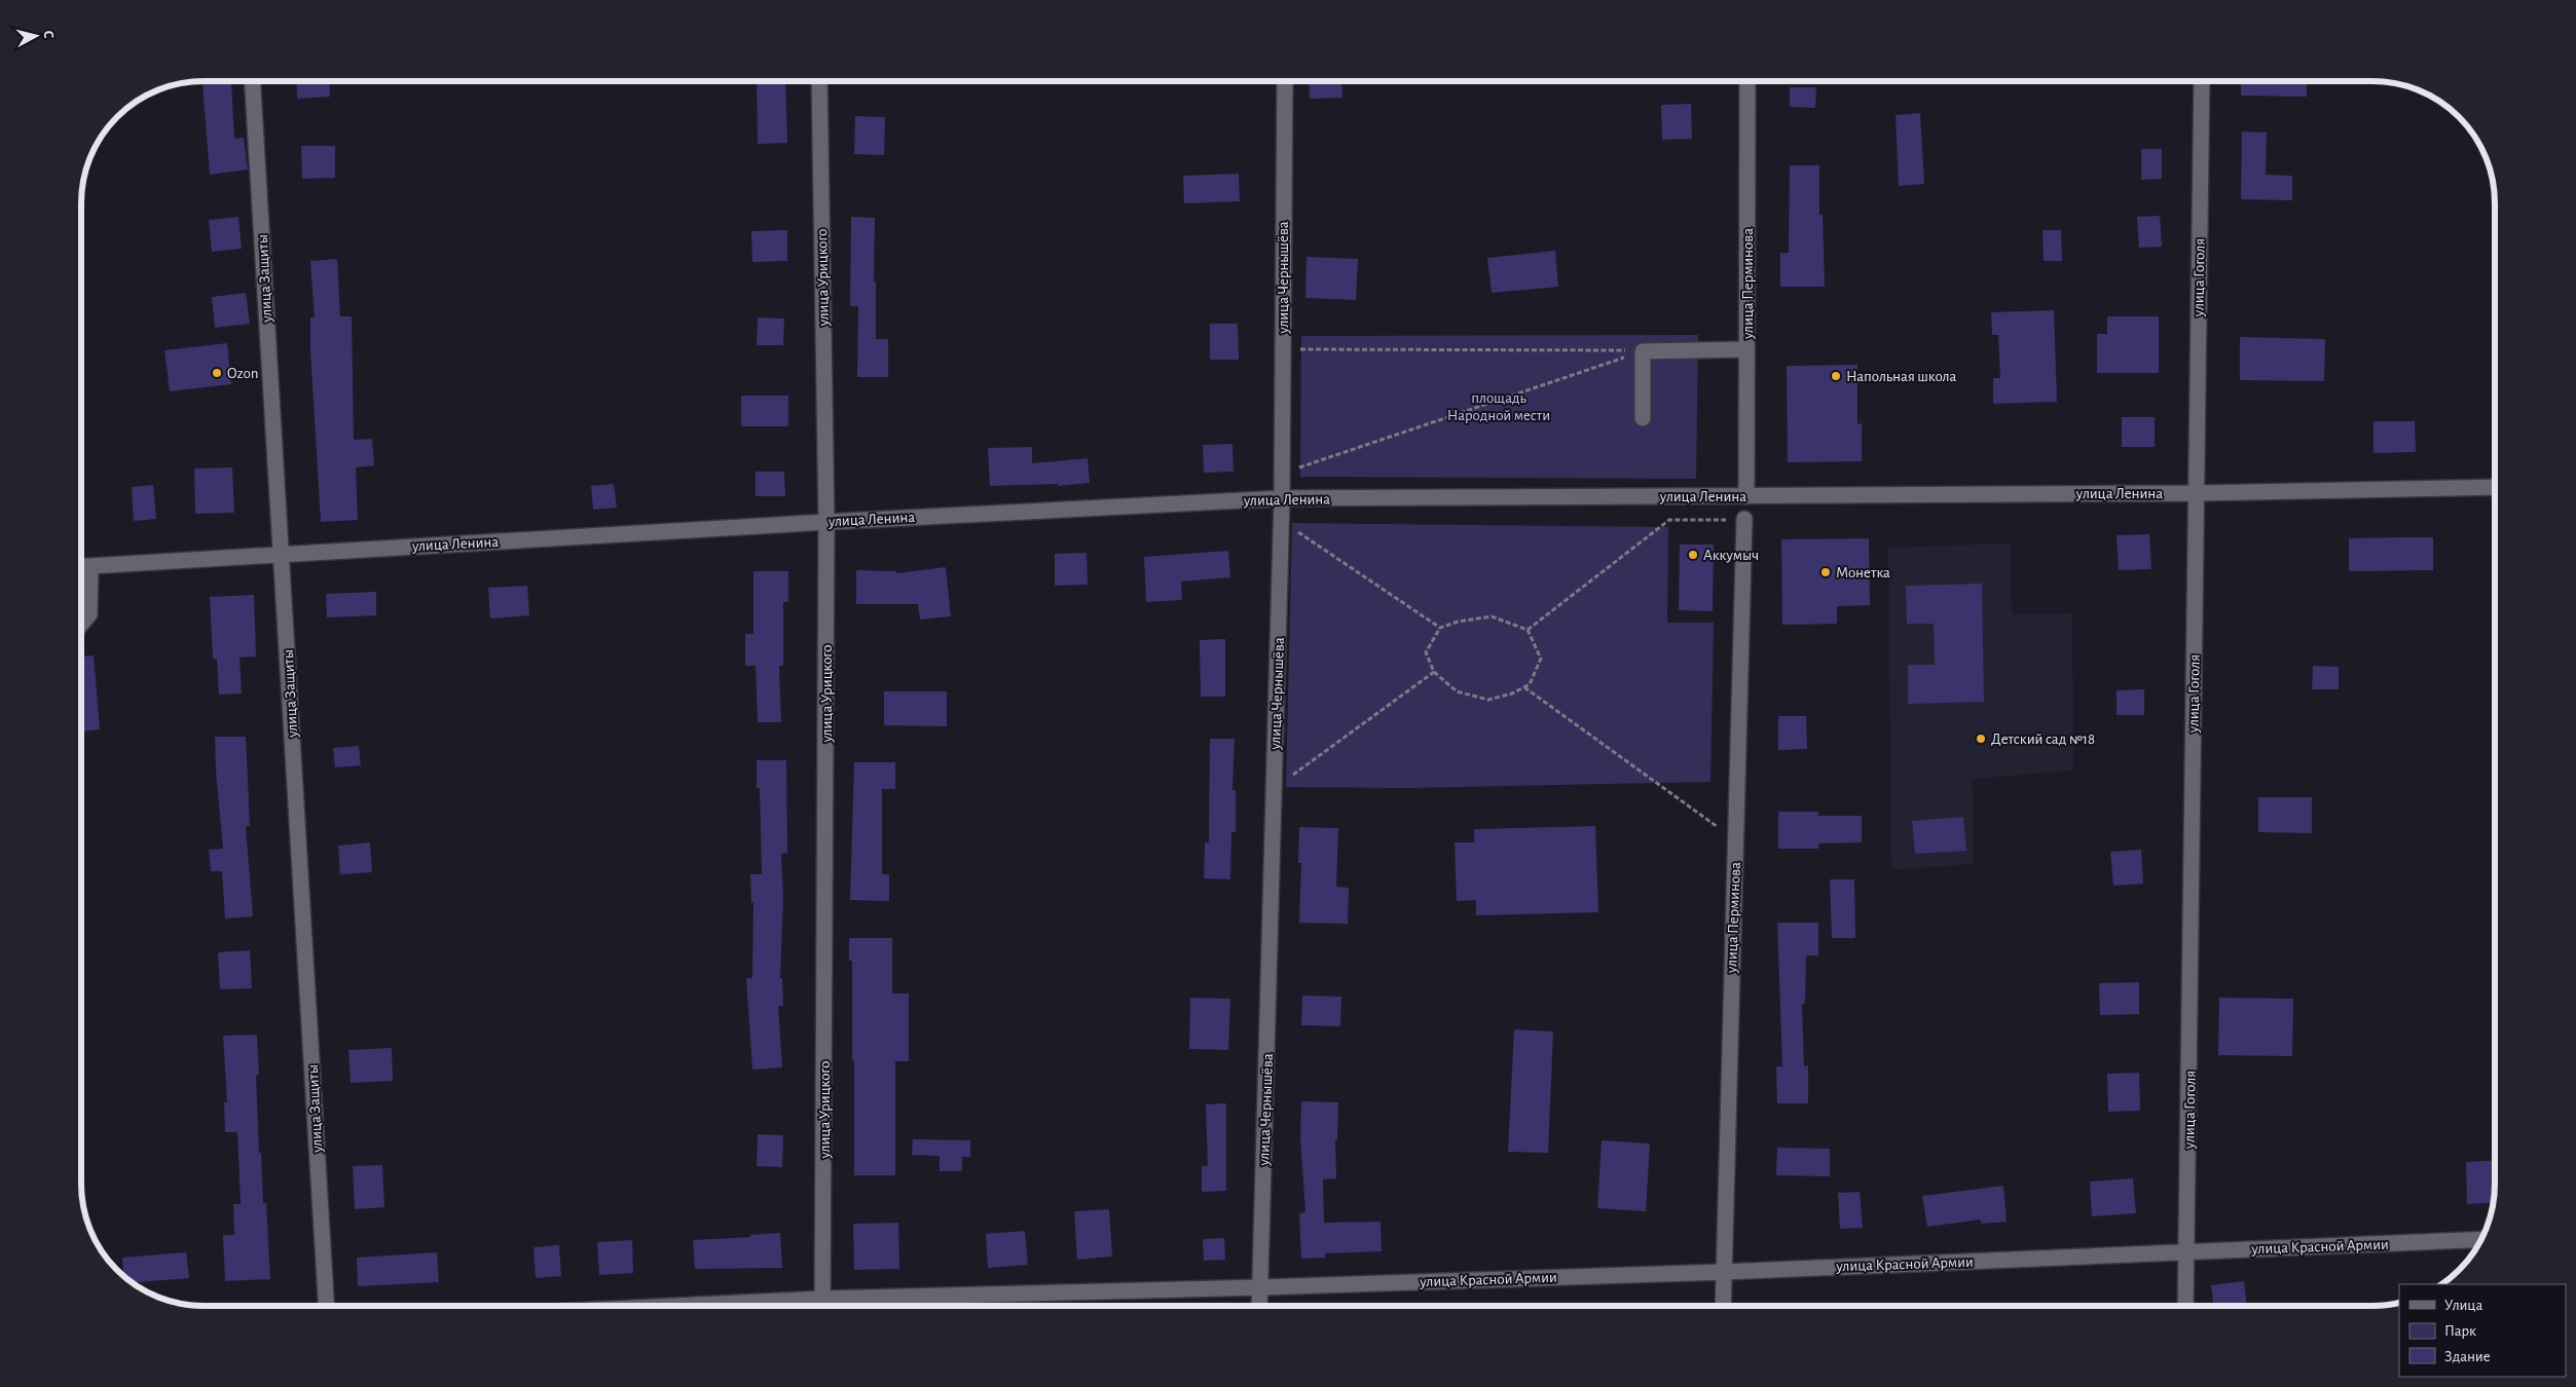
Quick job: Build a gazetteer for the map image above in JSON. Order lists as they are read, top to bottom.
{
  "streets": {
    "street": [
      "улица Урицкого",
      "улица Чернышёва",
      "улица Гоголя",
      "улица Защиты",
      "улица Перминова",
      "улица Ленина",
      "улица Красной Армии"
    ]
  },
  "crossings": [
    ["улица Урицкого", "улица Ленина"],
    ["улица Урицкого", "улица Красной Армии"],
    ["улица Чернышёва", "улица Ленина"],
    ["улица Чернышёва", "улица Красной Армии"],
    ["улица Гоголя", "улица Ленина"],
    ["улица Гоголя", "улица Красной Армии"],
    ["улица Защиты", "улица Ленина"],
    ["улица Перминова", "улица Ленина"],
    ["улица Перминова", "улица Красной Армии"]
  ],
  "parks": ["площадь Народной мести"],
  "places": [
    "Ozon",
    "Напольная школа",
    "Аккумыч",
    "Монетка",
    "Детский сад №18"
  ],
  "legend": ["Улица", "Парк", "Здание"],
  "north": "right"
}
